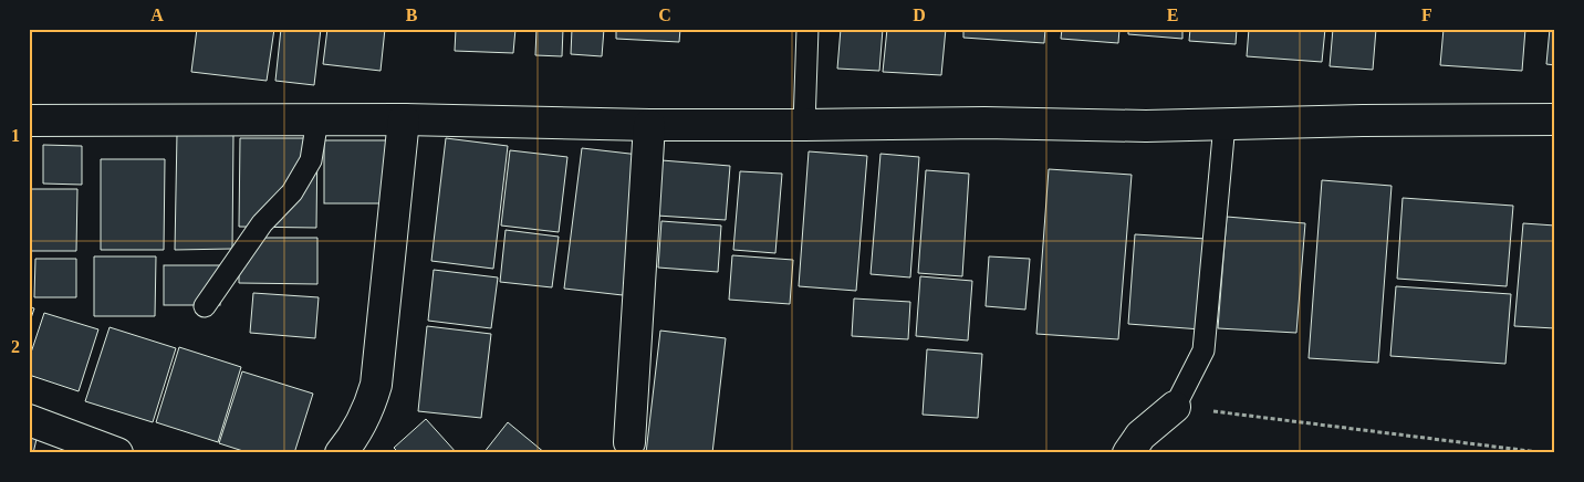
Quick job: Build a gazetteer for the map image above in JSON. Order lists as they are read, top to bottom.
{
  "grid": {
    "columns": [
      "A",
      "B",
      "C",
      "D",
      "E",
      "F"
    ],
    "rows": ["1", "2"]
  }
}
